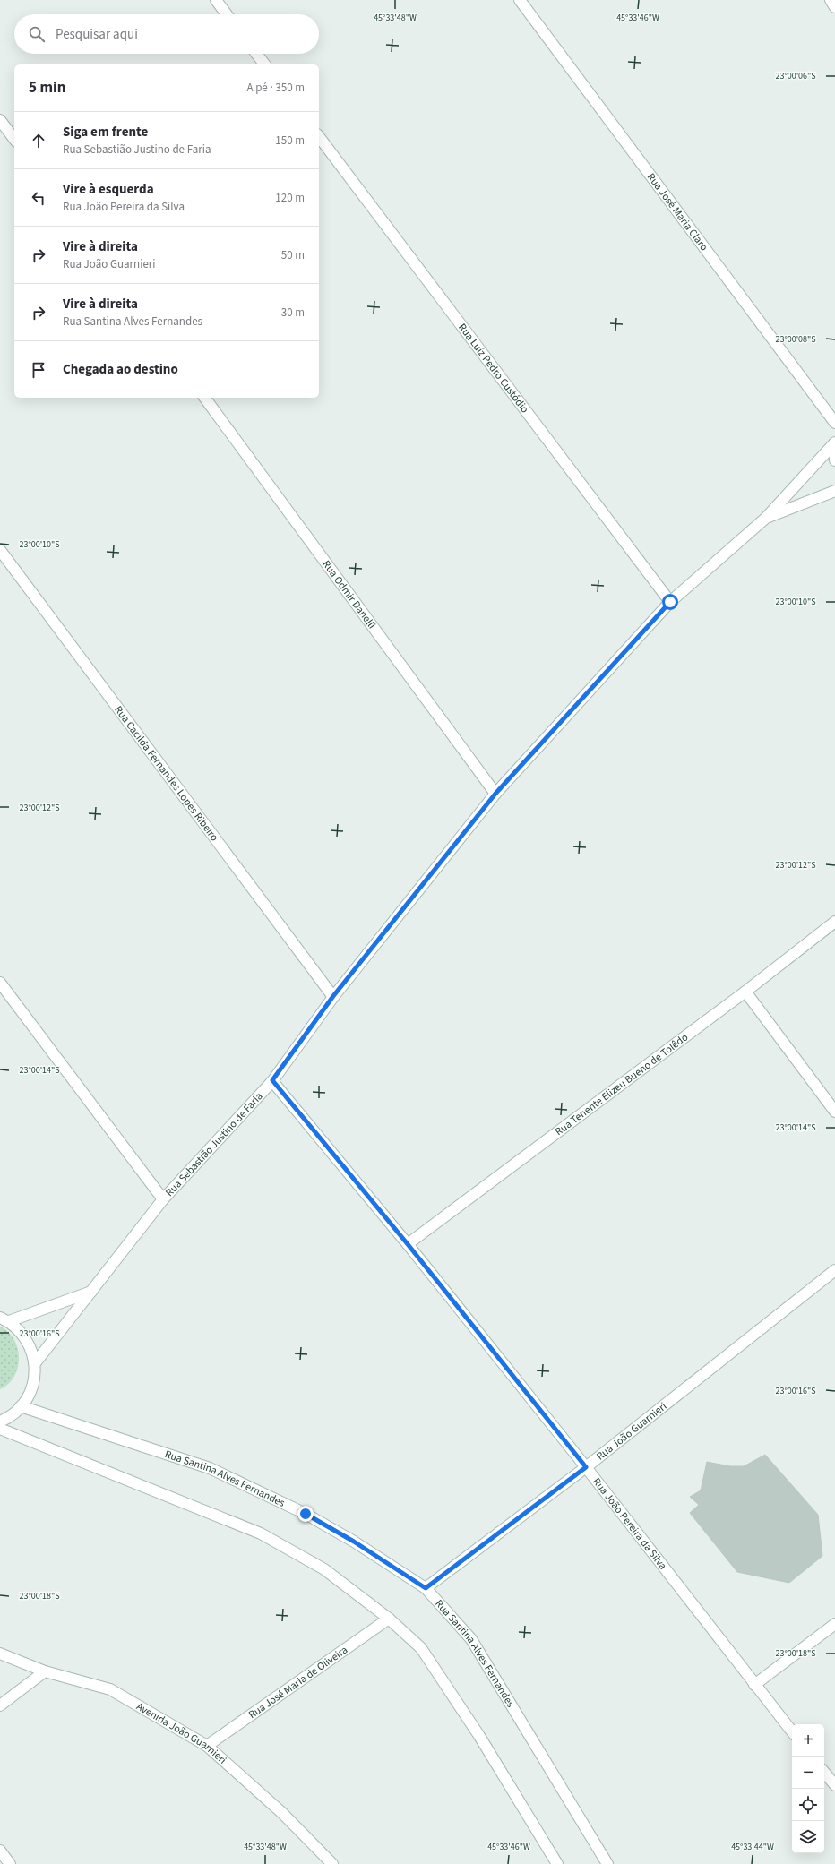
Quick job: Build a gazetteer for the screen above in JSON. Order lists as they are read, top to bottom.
{
  "streets": {
    "street": [
      "Rua José Maria Claro",
      "Rua Luíz Pedro Custódio",
      "Rua Odmir Danelli",
      "Rua Cacilda Fernandes Lopes Ribeiro",
      "Rua Tenente Elizeu Bueno de Tolêdo",
      "Rua Sebastião Justino de Faria",
      "Rua João Guarnieri",
      "Rua Santina Alves Fernandes",
      "Rua João Pereira da Silva",
      "Rua José Maria de Oliveira",
      "Avenida João Guarnieri"
    ]
  },
  "crossings": [
    ["Rua Luíz Pedro Custódio", "Rua Sebastião Justino de Faria"],
    ["Rua Odmir Danelli", "Rua Sebastião Justino de Faria"],
    ["Rua Cacilda Fernandes Lopes Ribeiro", "Rua Sebastião Justino de Faria"],
    ["Rua Tenente Elizeu Bueno de Tolêdo", "Rua João Pereira da Silva"],
    ["Rua Sebastião Justino de Faria", "Rua João Pereira da Silva"],
    ["Rua João Guarnieri", "Rua Santina Alves Fernandes"],
    ["Rua João Guarnieri", "Rua João Pereira da Silva"],
    ["Rua José Maria de Oliveira", "Avenida João Guarnieri"]
  ],
  "page": {
    "search": "Pesquisar aqui",
    "heading": ["5 min", "A pé · 350 m"],
    "list": [
      ["Siga em frente", "Rua Sebastião Justino de Faria", "150 m"],
      ["Vire à esquerda", "Rua João Pereira da Silva", "120 m"],
      ["Vire à direita", "Rua João Guarnieri", "50 m"],
      ["Vire à direita", "Rua Santina Alves Fernandes", "30 m"],
      "Chegada ao destino"
    ],
    "map_buttons": ["+", "−"]
  },
  "coordinates": [
    "45°33'48\"W",
    "45°33'46\"W",
    "23°00'06\"S",
    "23°00'08\"S",
    "23°00'10\"S",
    "23°00'12\"S",
    "23°00'14\"S",
    "23°00'16\"S",
    "23°00'18\"S",
    "45°33'44\"W"
  ]
}
